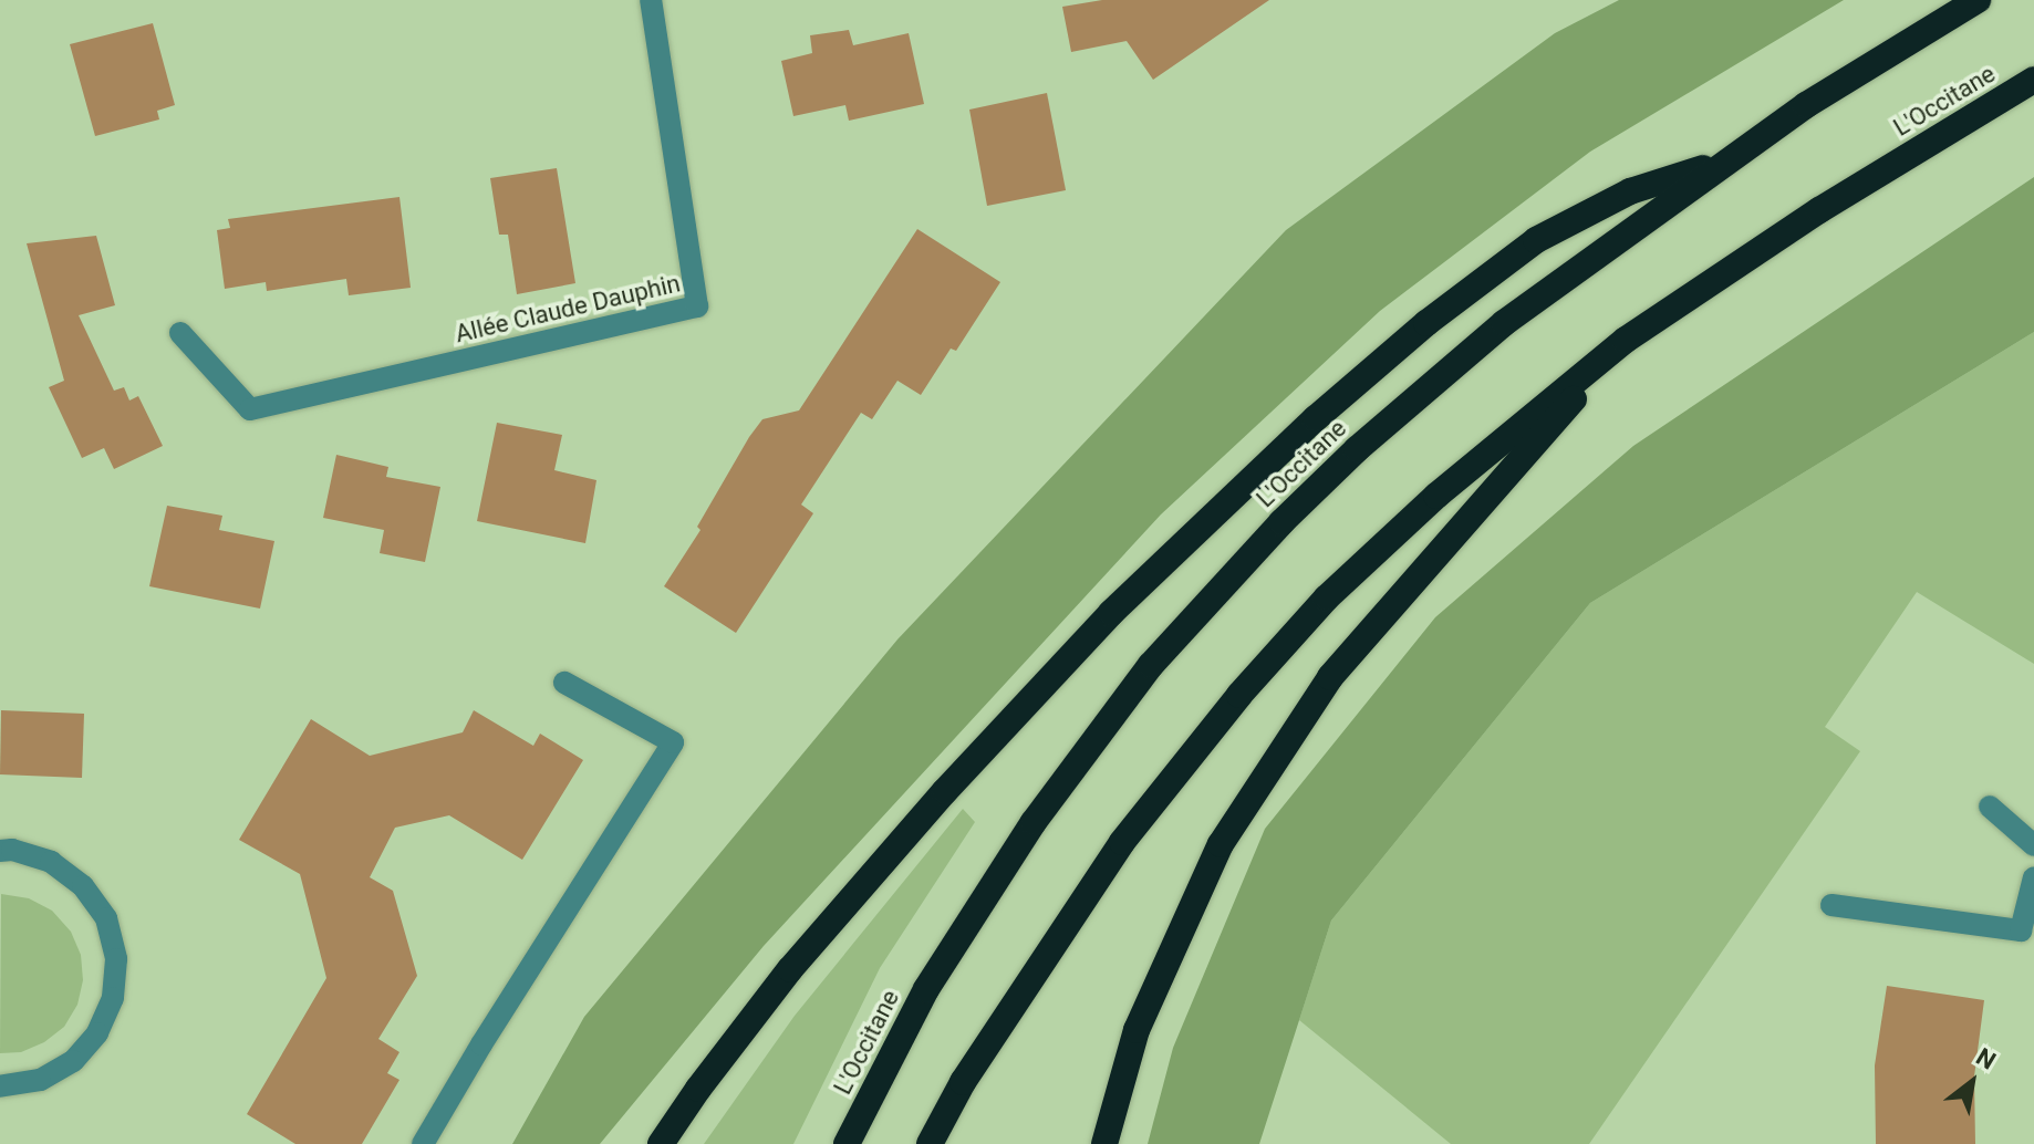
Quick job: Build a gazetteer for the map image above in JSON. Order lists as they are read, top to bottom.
{
  "streets": {
    "highway": ["L'Occitane"],
    "street": ["Allée Claude Dauphin"]
  },
  "north": "top right"
}
